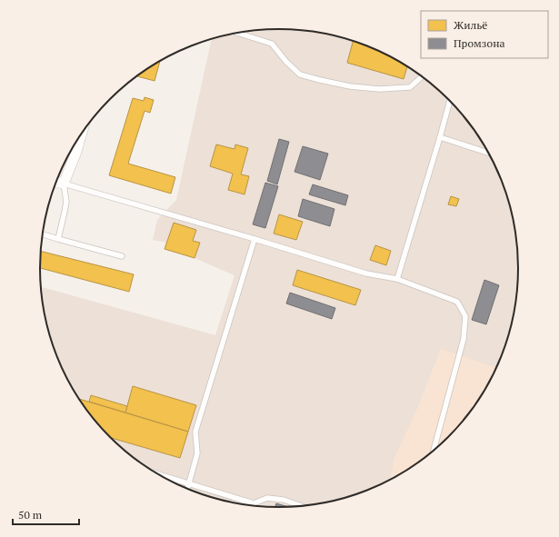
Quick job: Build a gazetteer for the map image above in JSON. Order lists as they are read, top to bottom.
{
  "legend": ["Жильё", "Промзона"],
  "scale_bar": "50 m"
}
